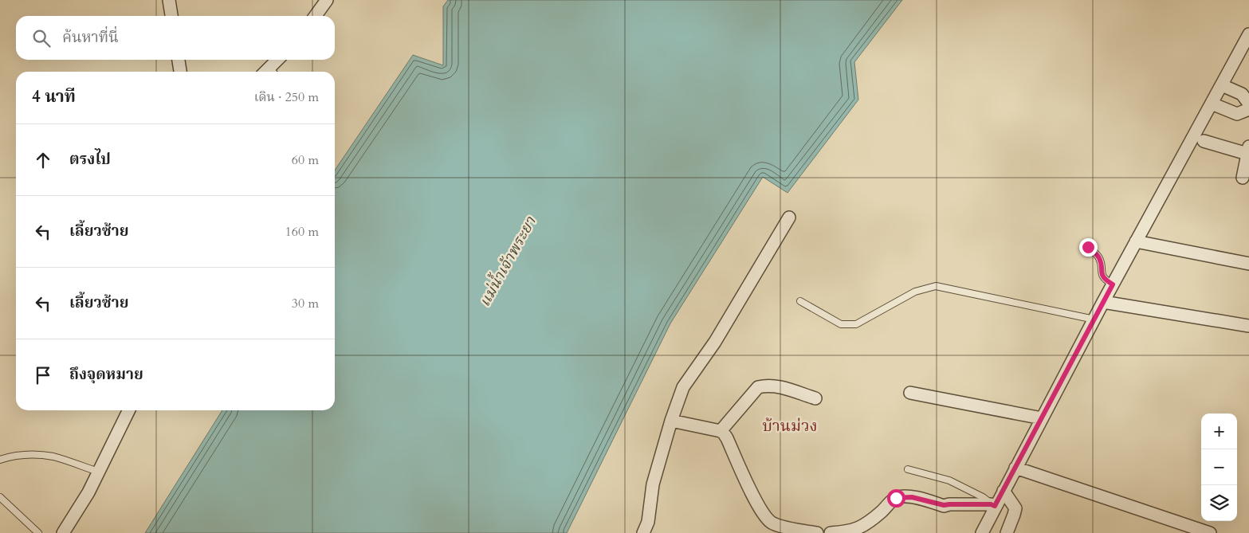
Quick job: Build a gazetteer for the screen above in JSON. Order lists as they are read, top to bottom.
{
  "districts": ["บ้านม่วง"],
  "water": ["แม่น้ำเจ้าพระยา"],
  "page": {
    "search": "ค้นหาที่นี่",
    "heading": ["4 นาที", "เดิน · 250 m"],
    "list": [
      ["ตรงไป", "60 m"],
      ["เลี้ยวซ้าย", "160 m"],
      ["เลี้ยวซ้าย", "30 m"],
      "ถึงจุดหมาย"
    ],
    "map_buttons": ["+", "−"]
  }
}
